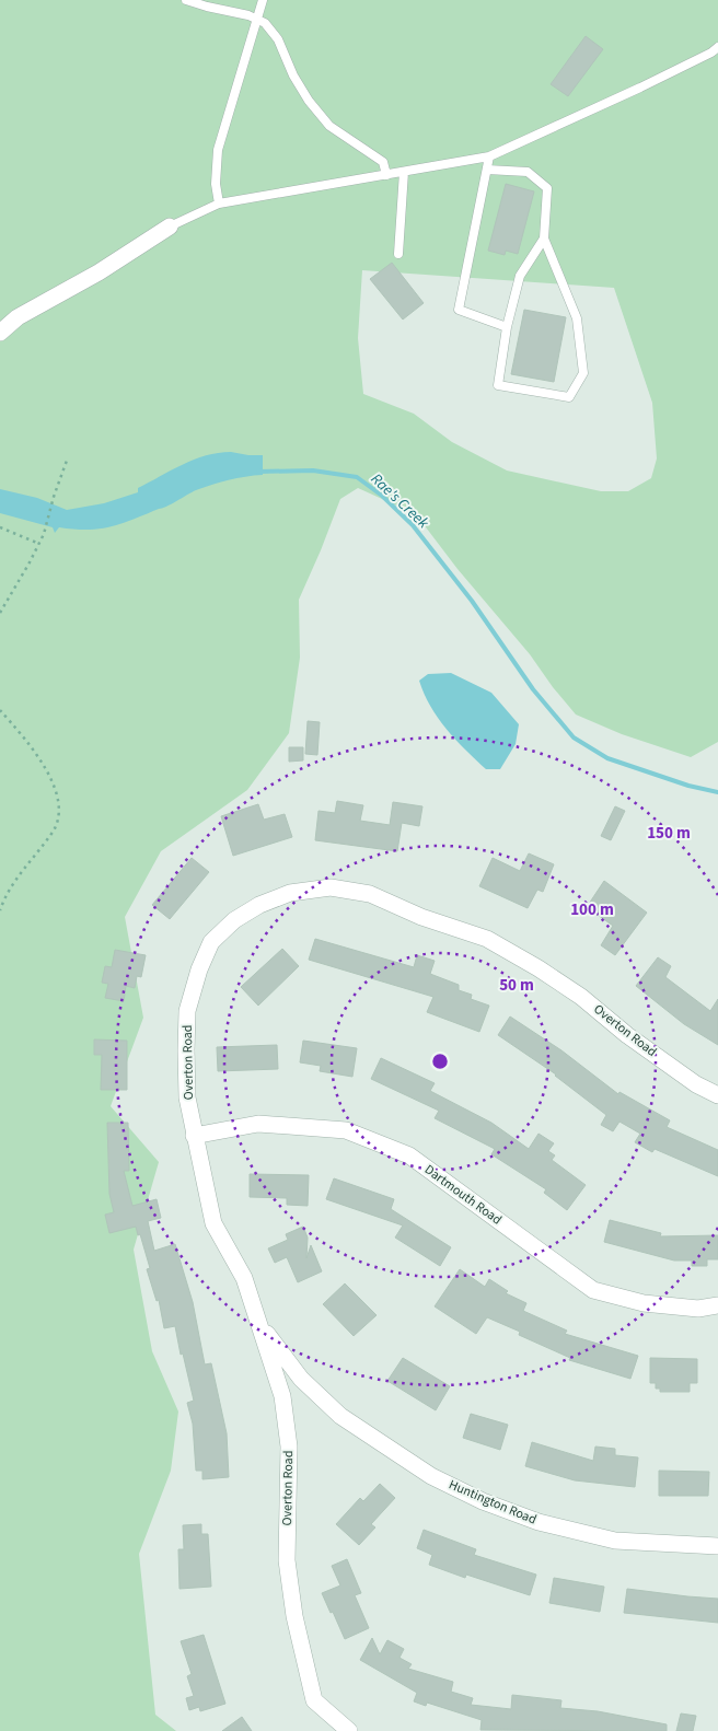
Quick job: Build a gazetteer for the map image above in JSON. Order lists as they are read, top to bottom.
{
  "streets": {
    "street": ["Overton Road", "Dartmouth Road", "Huntington Road"]
  },
  "crossings": [
    ["Overton Road", "Dartmouth Road"],
    ["Overton Road", "Huntington Road"]
  ],
  "water": ["Rae's Creek"],
  "rings": ["150 m", "100 m", "50 m"]
}
